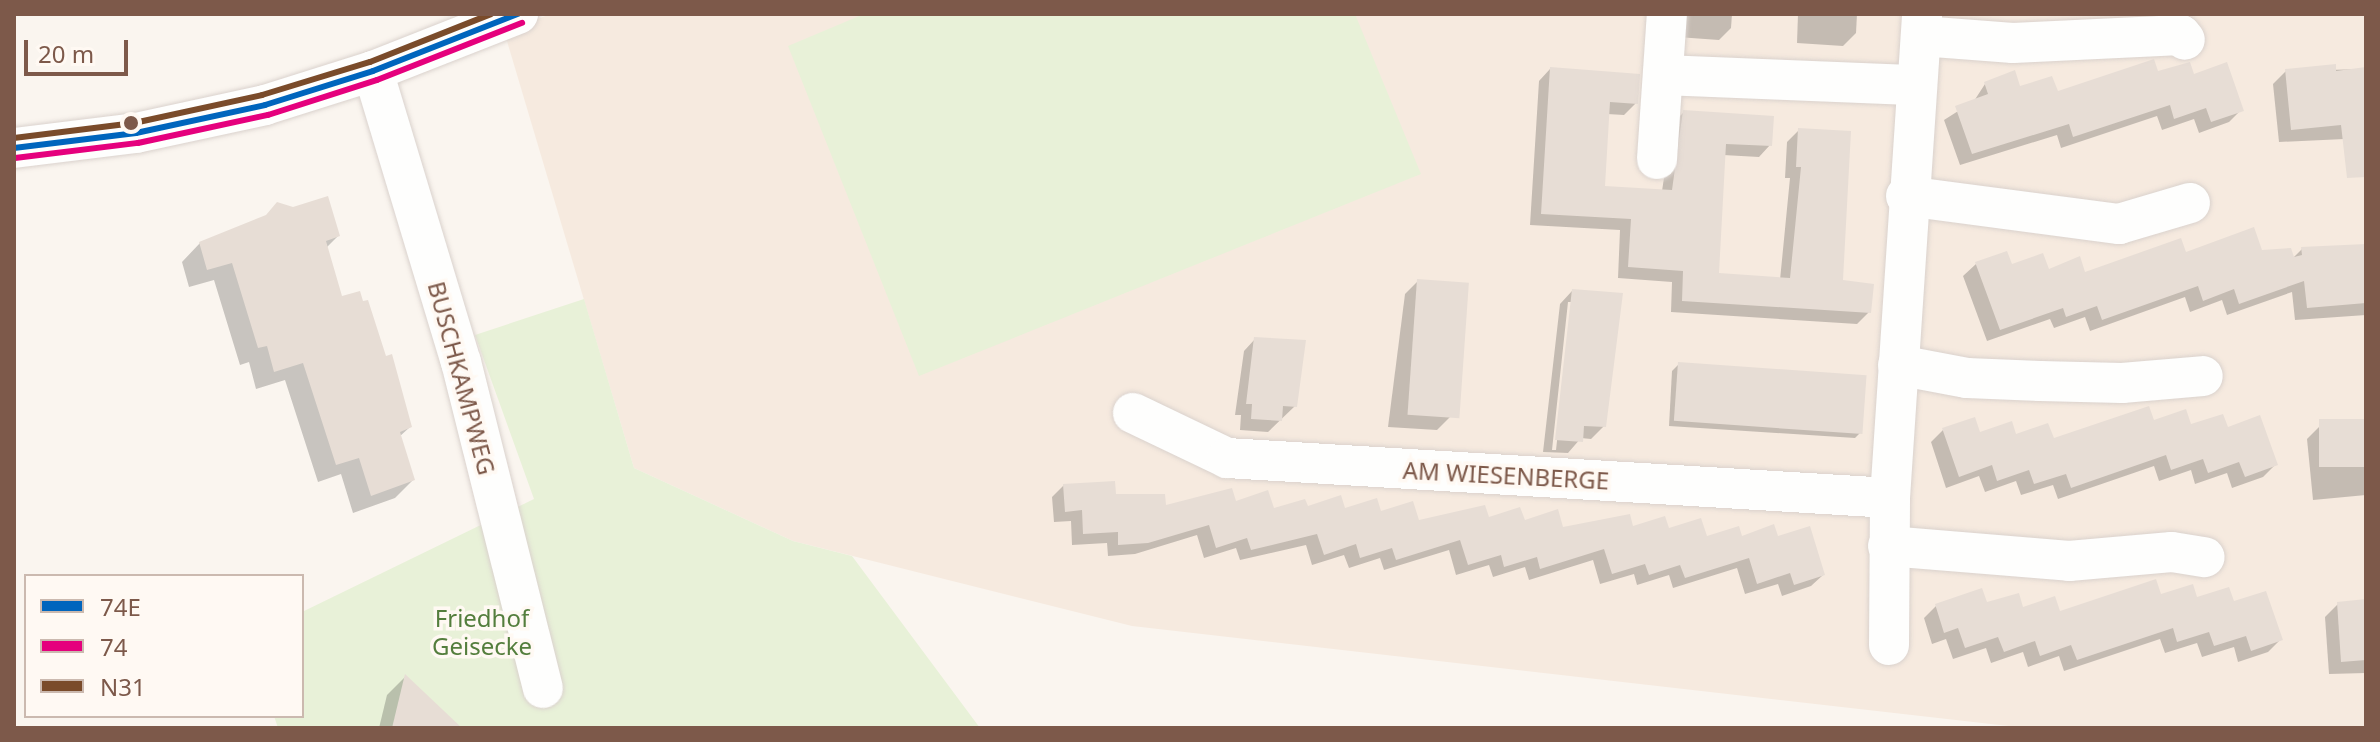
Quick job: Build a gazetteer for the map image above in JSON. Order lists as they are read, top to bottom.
{
  "streets": {
    "street": ["BUSCHKAMPWEG", "AM WIESENBERGE"]
  },
  "parks": ["Friedhof Geisecke"],
  "lines": ["transit line 74E", "transit line N31", "transit line 74"],
  "legend": ["74E", "74", "N31"],
  "scale_bar": "20 m"
}
